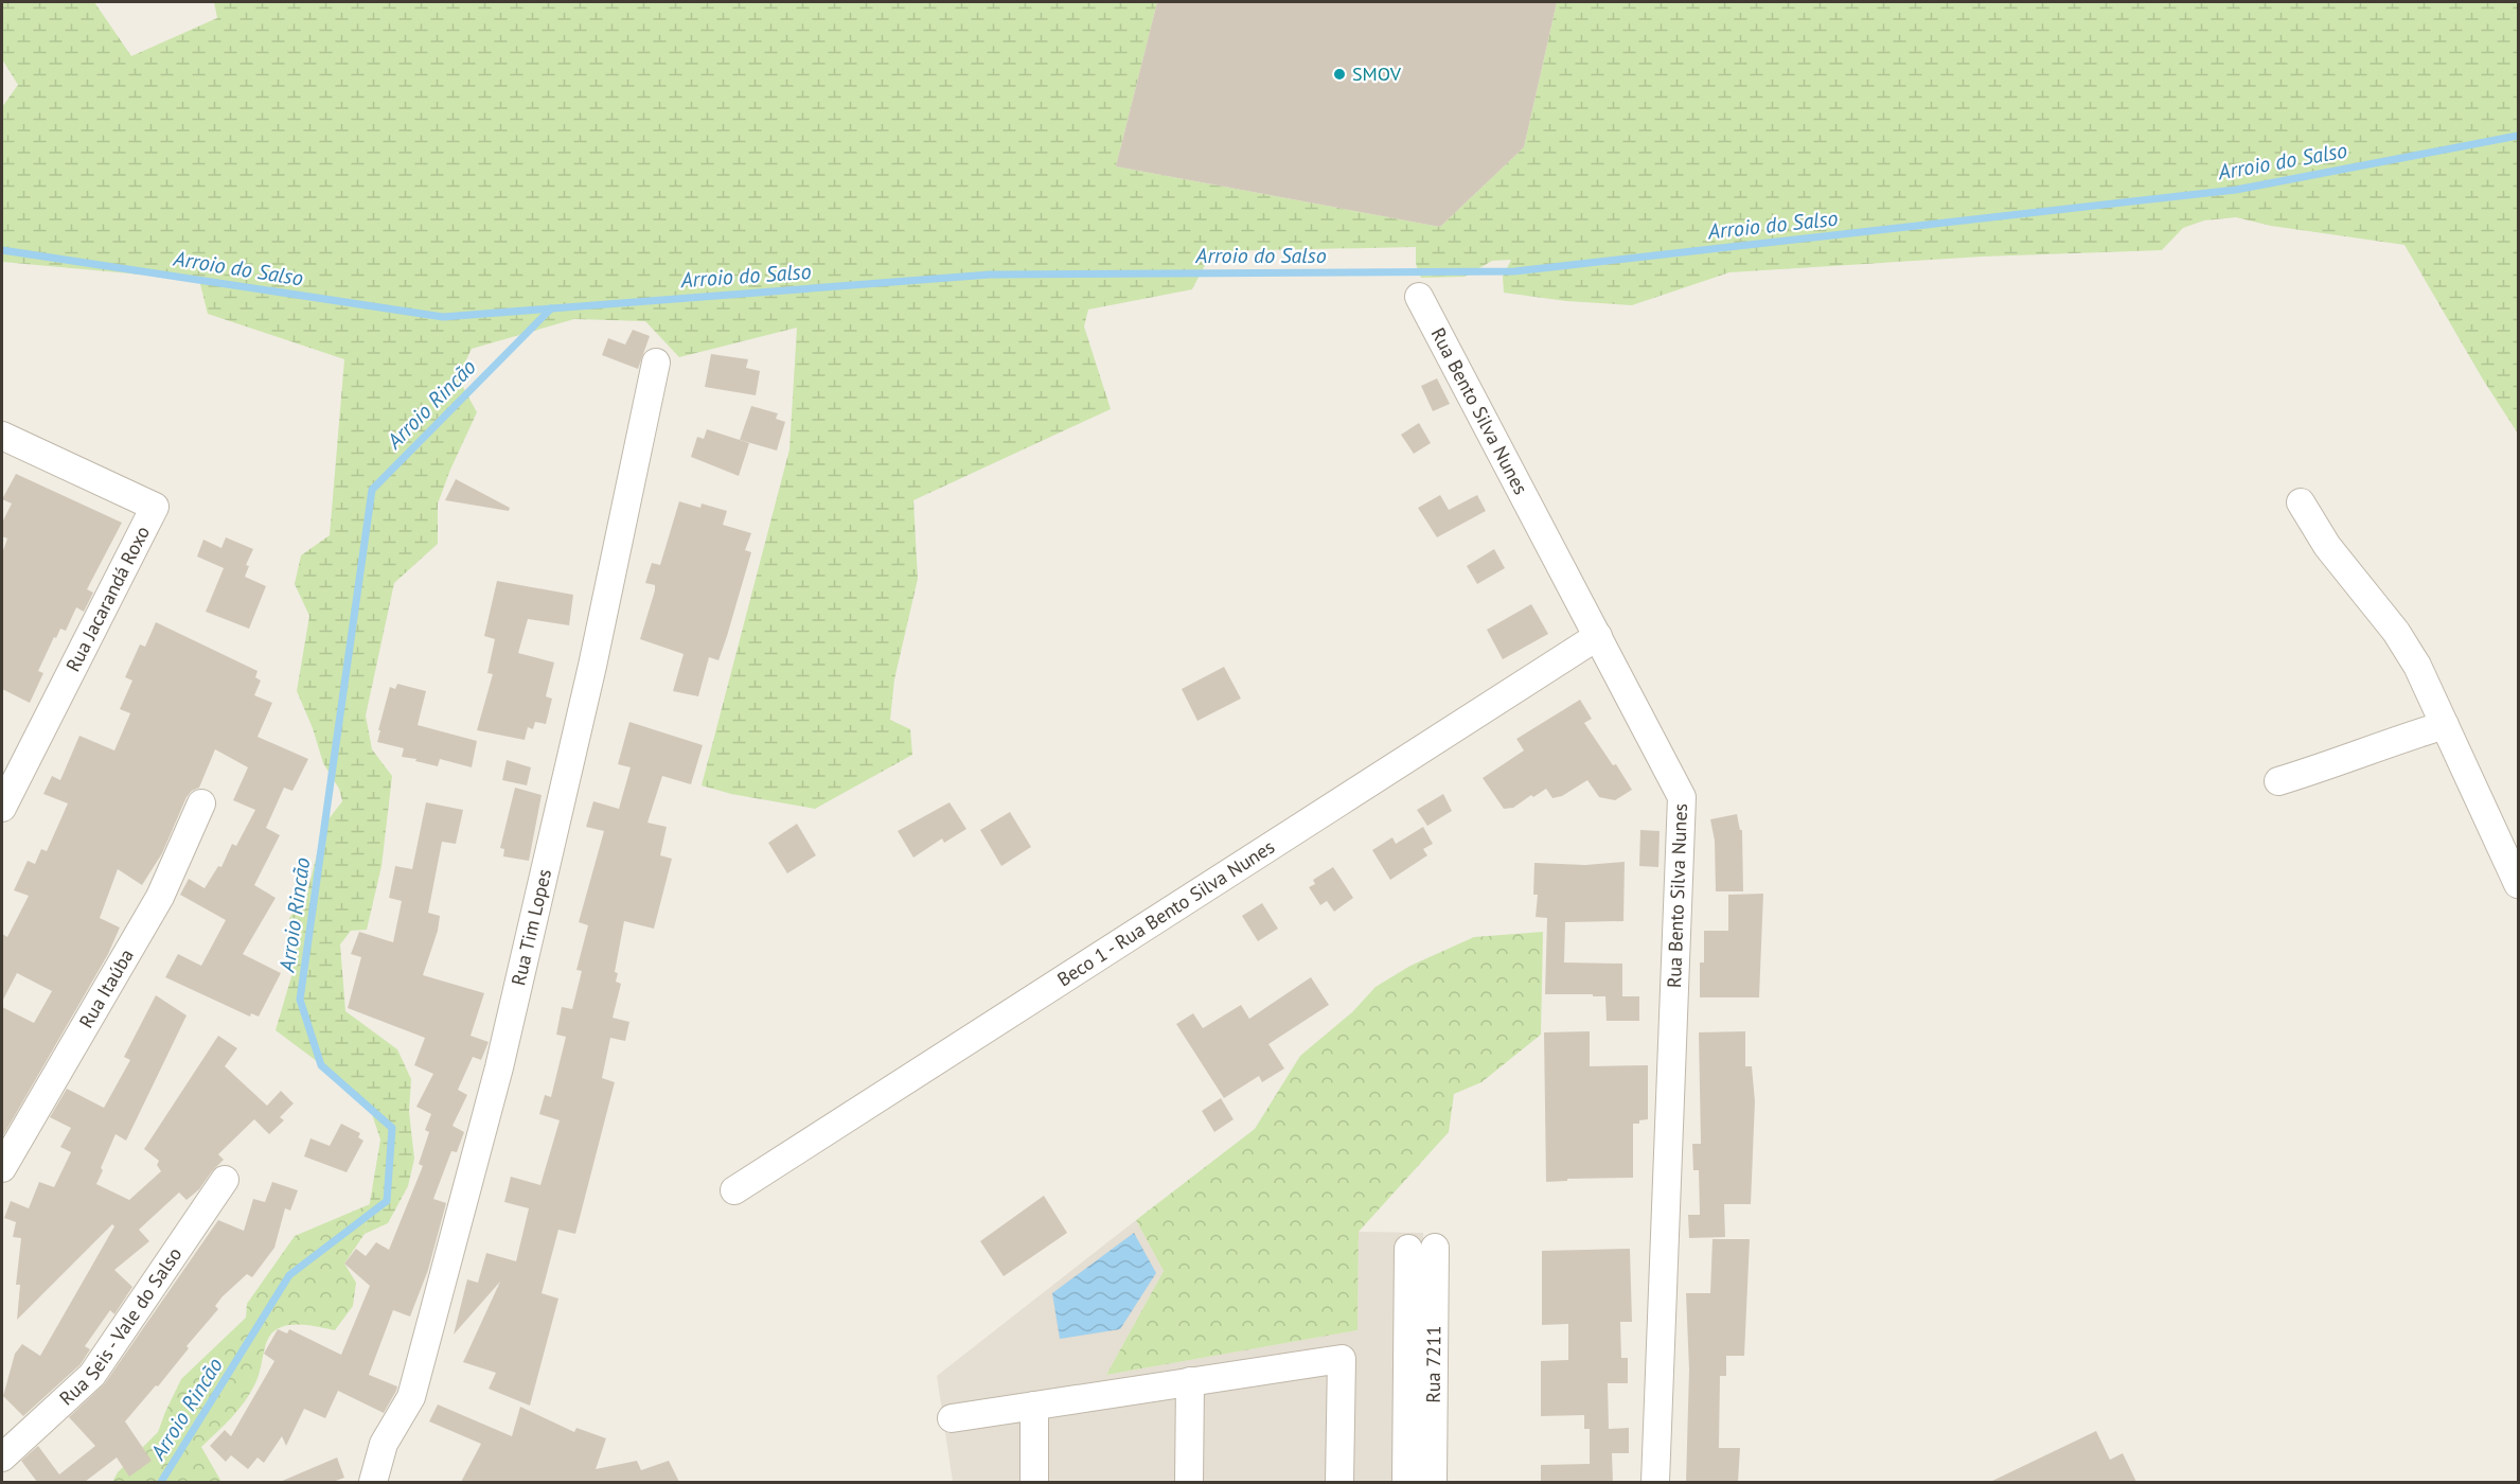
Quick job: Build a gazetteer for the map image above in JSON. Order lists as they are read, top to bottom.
{
  "streets": {
    "street": [
      "Rua Bento Silva Nunes",
      "Rua Jacarandá Roxo",
      "Beco 1 - Rua Bento Silva Nunes",
      "Rua Tim Lopes",
      "Rua Itaúba",
      "Rua Seis - Vale do Salso",
      "Rua 7211"
    ]
  },
  "crossings": [
    ["Rua Bento Silva Nunes", "Beco 1 - Rua Bento Silva Nunes"]
  ],
  "water": ["Arroio do Salso", "Arroio Rincão"],
  "places": ["SMOV"]
}
